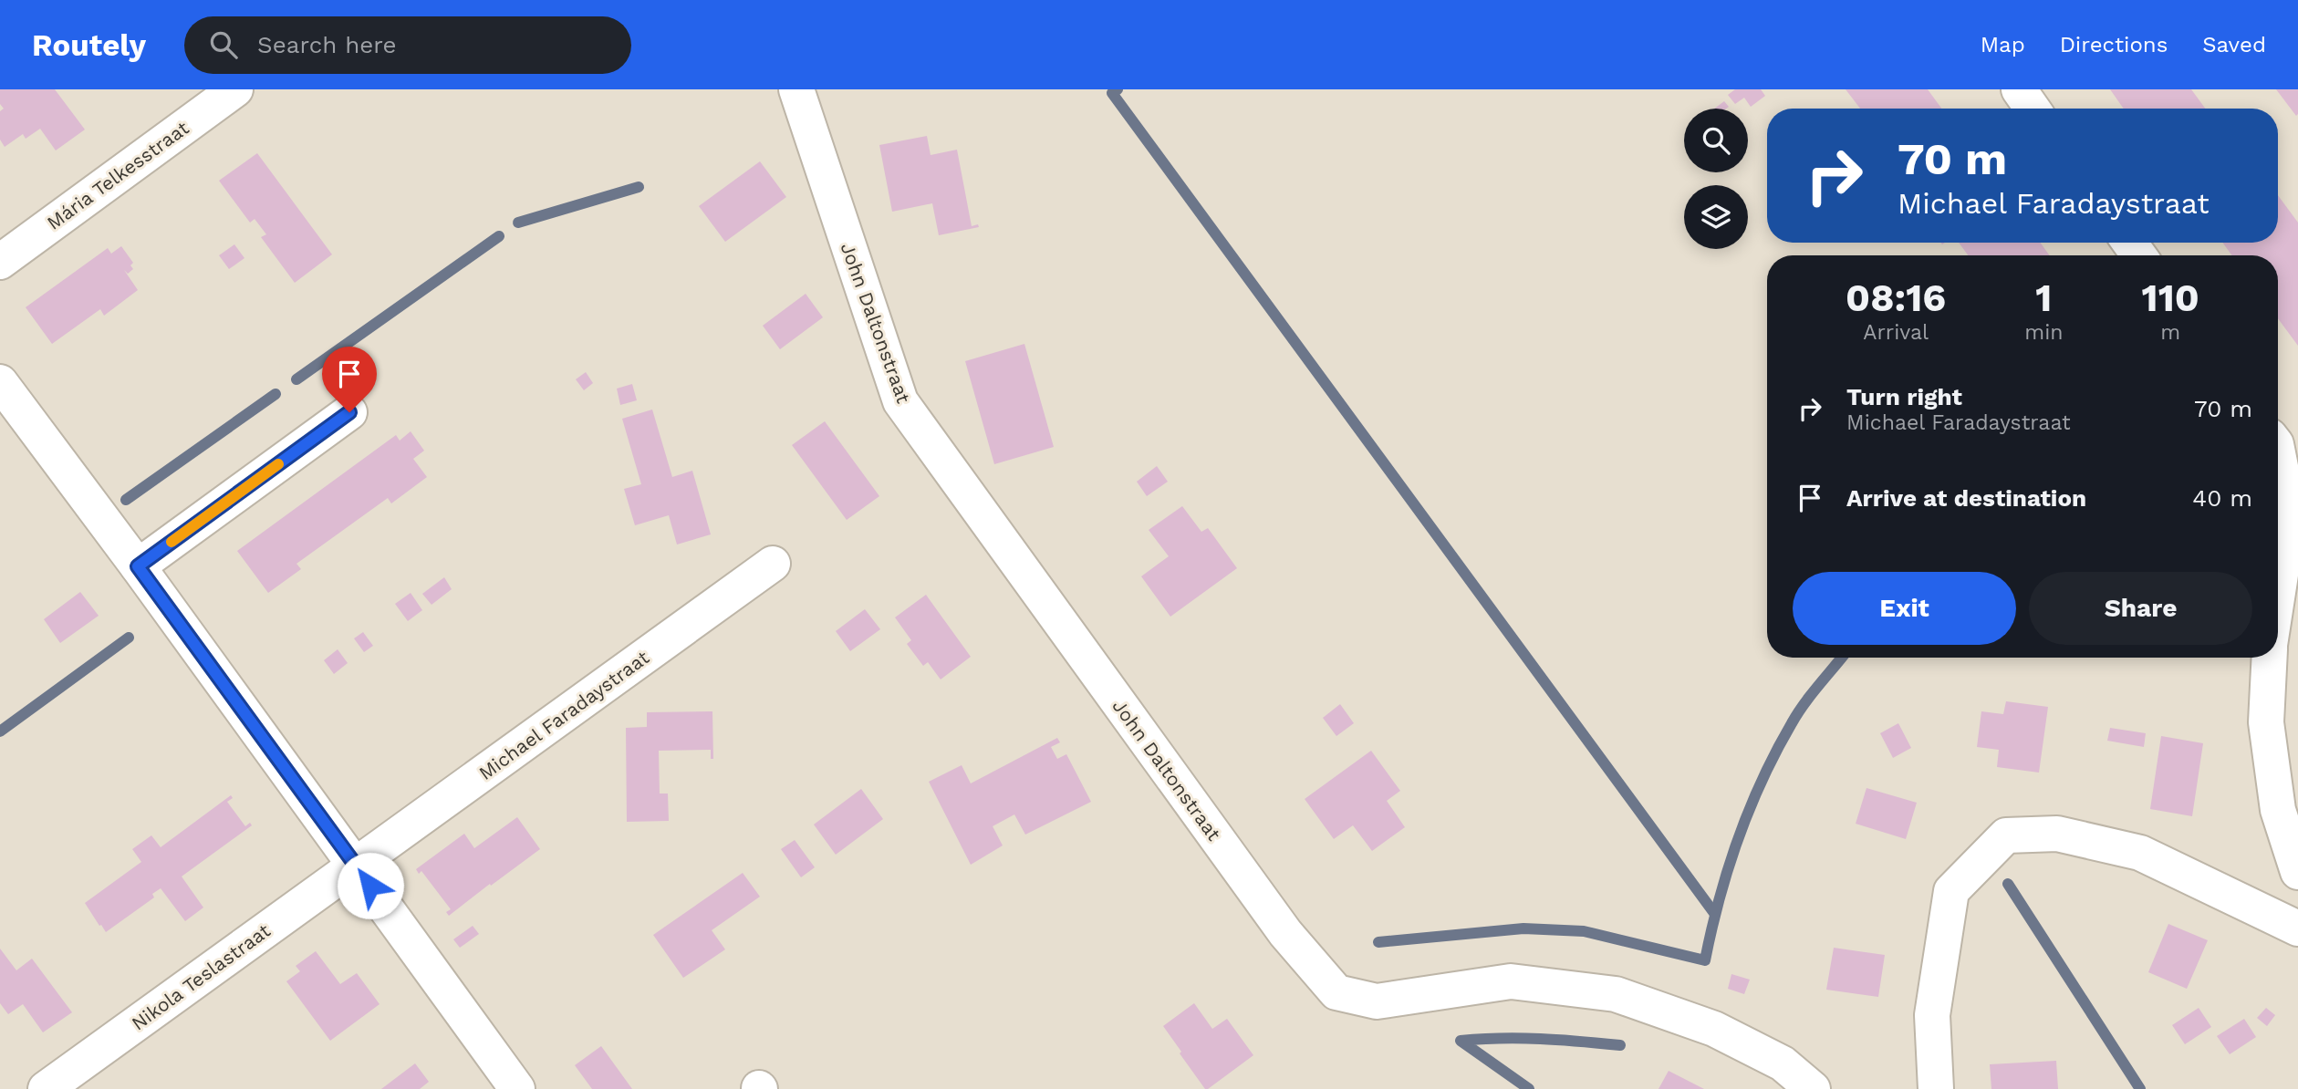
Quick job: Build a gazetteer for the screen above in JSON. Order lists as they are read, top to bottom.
{
  "streets": {
    "street": [
      "Mária Telkesstraat",
      "John Daltonstraat",
      "Michael Faradaystraat",
      "Nikola Teslastraat"
    ]
  },
  "crossings": [
    ["Michael Faradaystraat", "Nikola Teslastraat"]
  ],
  "page": {
    "header": "Routely",
    "search": "Search here",
    "nav": ["Map", "Directions", "Saved"],
    "turn": ["70 m", "Michael Faradaystraat"],
    "eta": [
      "08:16",
      "Arrival",
      "1",
      "min",
      "110",
      "m"
    ],
    "list": [
      {
        "name": "Turn right",
        "note": "Michael Faradaystraat",
        "value": "70 m"
      },
      {
        "name": "Arrive at destination",
        "value": "40 m"
      }
    ],
    "buttons": ["Exit", "Share"]
  }
}
